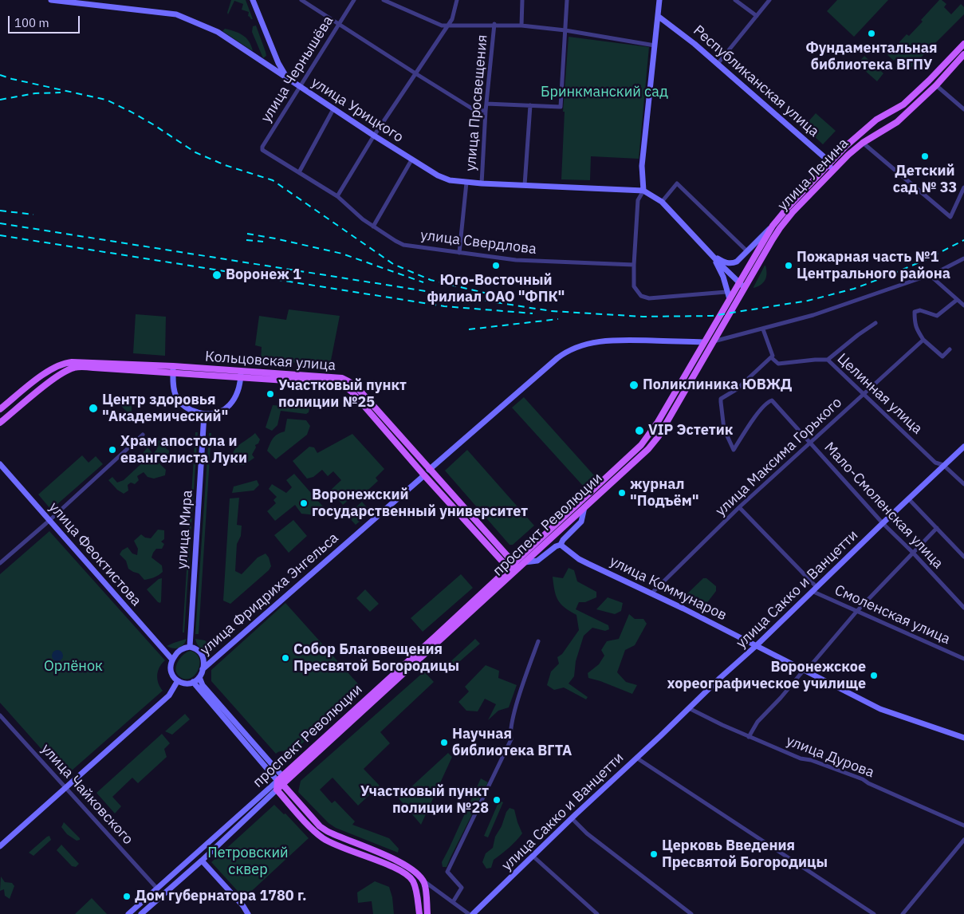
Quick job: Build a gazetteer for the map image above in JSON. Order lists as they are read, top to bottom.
{
  "streets": {
    "main road": ["улица Ленина", "Кольцовская улица", "проспект Революции"],
    "street": [
      "улица Чернышёва",
      "Республиканская улица",
      "улица Просвещения",
      "улица Урицкого",
      "улица Свердлова",
      "Целинная улица",
      "улица Максима Горького",
      "Мало-Смоленская улица",
      "улица Мира",
      "улица Феоктистова",
      "улица Коммунаров",
      "улица Сакко и Ванцетти",
      "улица Фридриха Энгельса",
      "Смоленская улица",
      "улица Дурова",
      "улица Чайковского"
    ]
  },
  "crossings": [
    ["улица Чернышёва", "улица Урицкого"],
    ["улица Чернышёва", "улица Свердлова"],
    ["Республиканская улица", "улица Ленина"],
    ["улица Просвещения", "улица Урицкого"],
    ["улица Просвещения", "улица Свердлова"],
    ["улица Ленина", "проспект Революции"],
    ["Кольцовская улица", "проспект Революции"],
    ["Кольцовская улица", "улица Фридриха Энгельса"],
    ["Целинная улица", "улица Максима Горького"],
    ["Целинная улица", "Мало-Смоленская улица"],
    ["Целинная улица", "улица Сакко и Ванцетти"],
    ["улица Максима Горького", "Мало-Смоленская улица"],
    ["улица Максима Горького", "улица Коммунаров"],
    ["улица Максима Горького", "Смоленская улица"],
    ["Мало-Смоленская улица", "улица Сакко и Ванцетти"],
    ["проспект Революции", "улица Чайковского"],
    ["улица Мира", "улица Феоктистова"],
    ["улица Мира", "улица Фридриха Энгельса"],
    ["улица Феоктистова", "улица Фридриха Энгельса"],
    ["улица Коммунаров", "улица Сакко и Ванцетти"],
    ["улица Сакко и Ванцетти", "Смоленская улица"],
    ["улица Сакко и Ванцетти", "улица Дурова"]
  ],
  "parks": ["Бринкманский сад", "Орлёнок", "Петровский сквер"],
  "places": [
    "Фундаментальная библиотека ВГПУ",
    "Детский сад № 33",
    "Юго-Восточный филиал ОАО \"ФПК\"",
    "Пожарная часть №1 Центрального района",
    "Воронеж 1",
    "Поликлиника ЮВЖД",
    "Участковый пункт полиции №25",
    "Центр здоровья \"Академический\"",
    "VIP Эстетик",
    "Храм апостола и евангелиста Луки",
    "журнал \"Подъём\"",
    "Воронежский государственный университет",
    "Собор Благовещения Пресвятой Богородицы",
    "Воронежское хореографическое училище",
    "Научная библиотека ВГТА",
    "Участковый пункт полиции №28",
    "Церковь Введения Пресвятой Богородицы",
    "Дом губернатора 1780 г."
  ],
  "scale_bar": "100 m"
}
